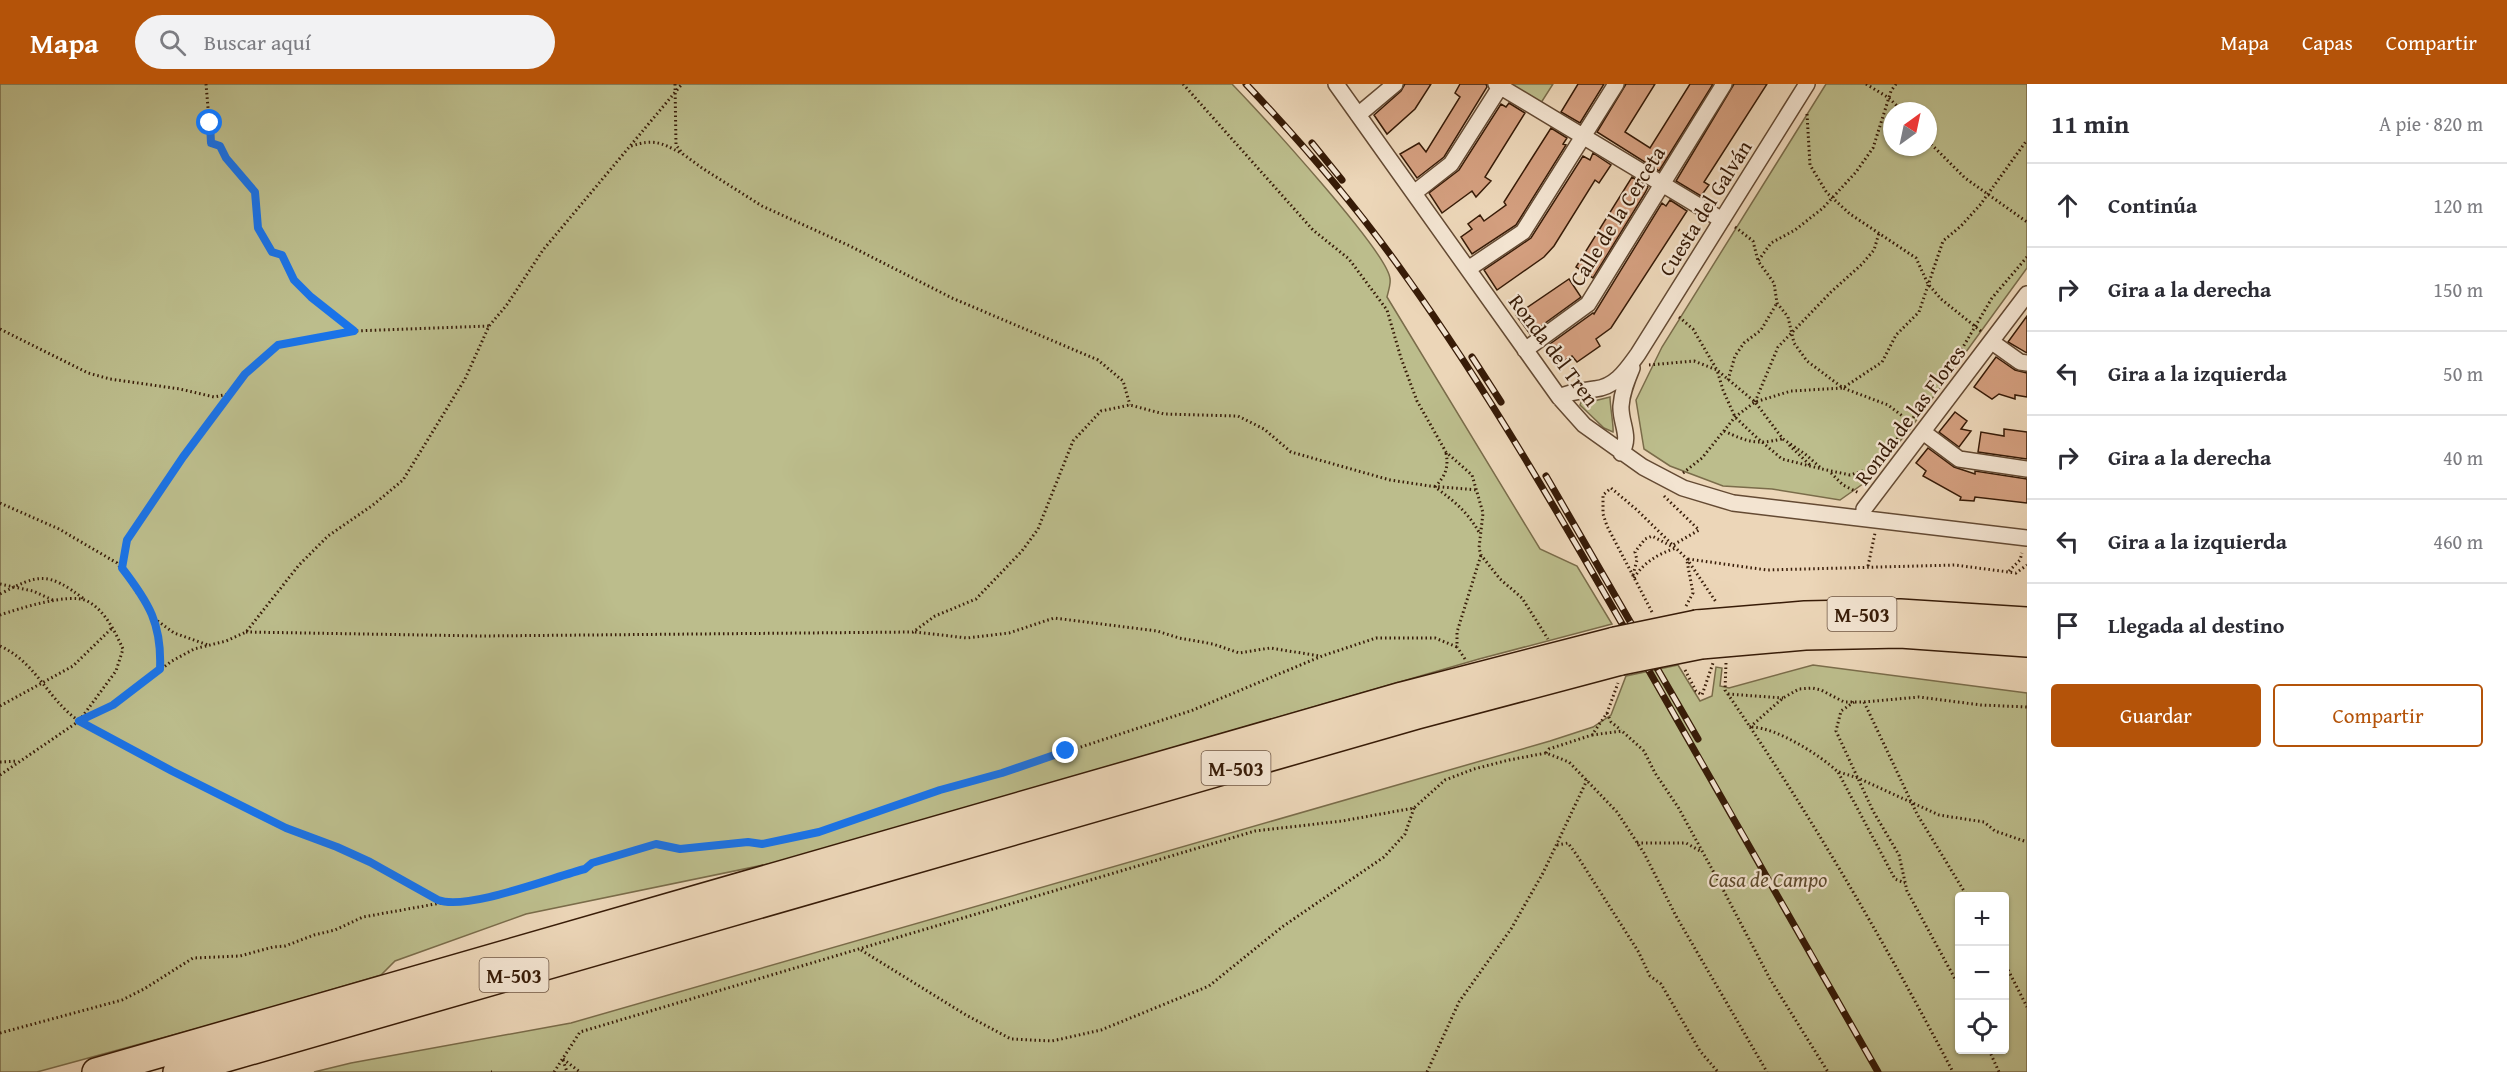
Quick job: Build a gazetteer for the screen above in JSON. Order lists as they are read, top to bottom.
{
  "streets": {
    "highway": ["M-503"],
    "street": [
      "Cuesta del Galván",
      "Calle de la Cerceta",
      "Ronda del Tren",
      "Ronda de las Flores"
    ]
  },
  "crossings": [
    ["Cuesta del Galván", "Ronda del Tren"],
    ["Calle de la Cerceta", "Ronda del Tren"],
    ["Ronda del Tren", "Ronda de las Flores"]
  ],
  "parks": ["Casa de Campo"],
  "north": "top right",
  "page": {
    "header": "Mapa",
    "search": "Buscar aquí",
    "nav": ["Mapa", "Capas", "Compartir"],
    "heading": ["11 min", "A pie · 820 m"],
    "list": [
      ["Continúa", "120 m"],
      ["Gira a la derecha", "150 m"],
      ["Gira a la izquierda", "50 m"],
      ["Gira a la derecha", "40 m"],
      ["Gira a la izquierda", "460 m"],
      "Llegada al destino"
    ],
    "buttons": ["Guardar", "Compartir"],
    "map_buttons": ["+", "−"]
  }
}
